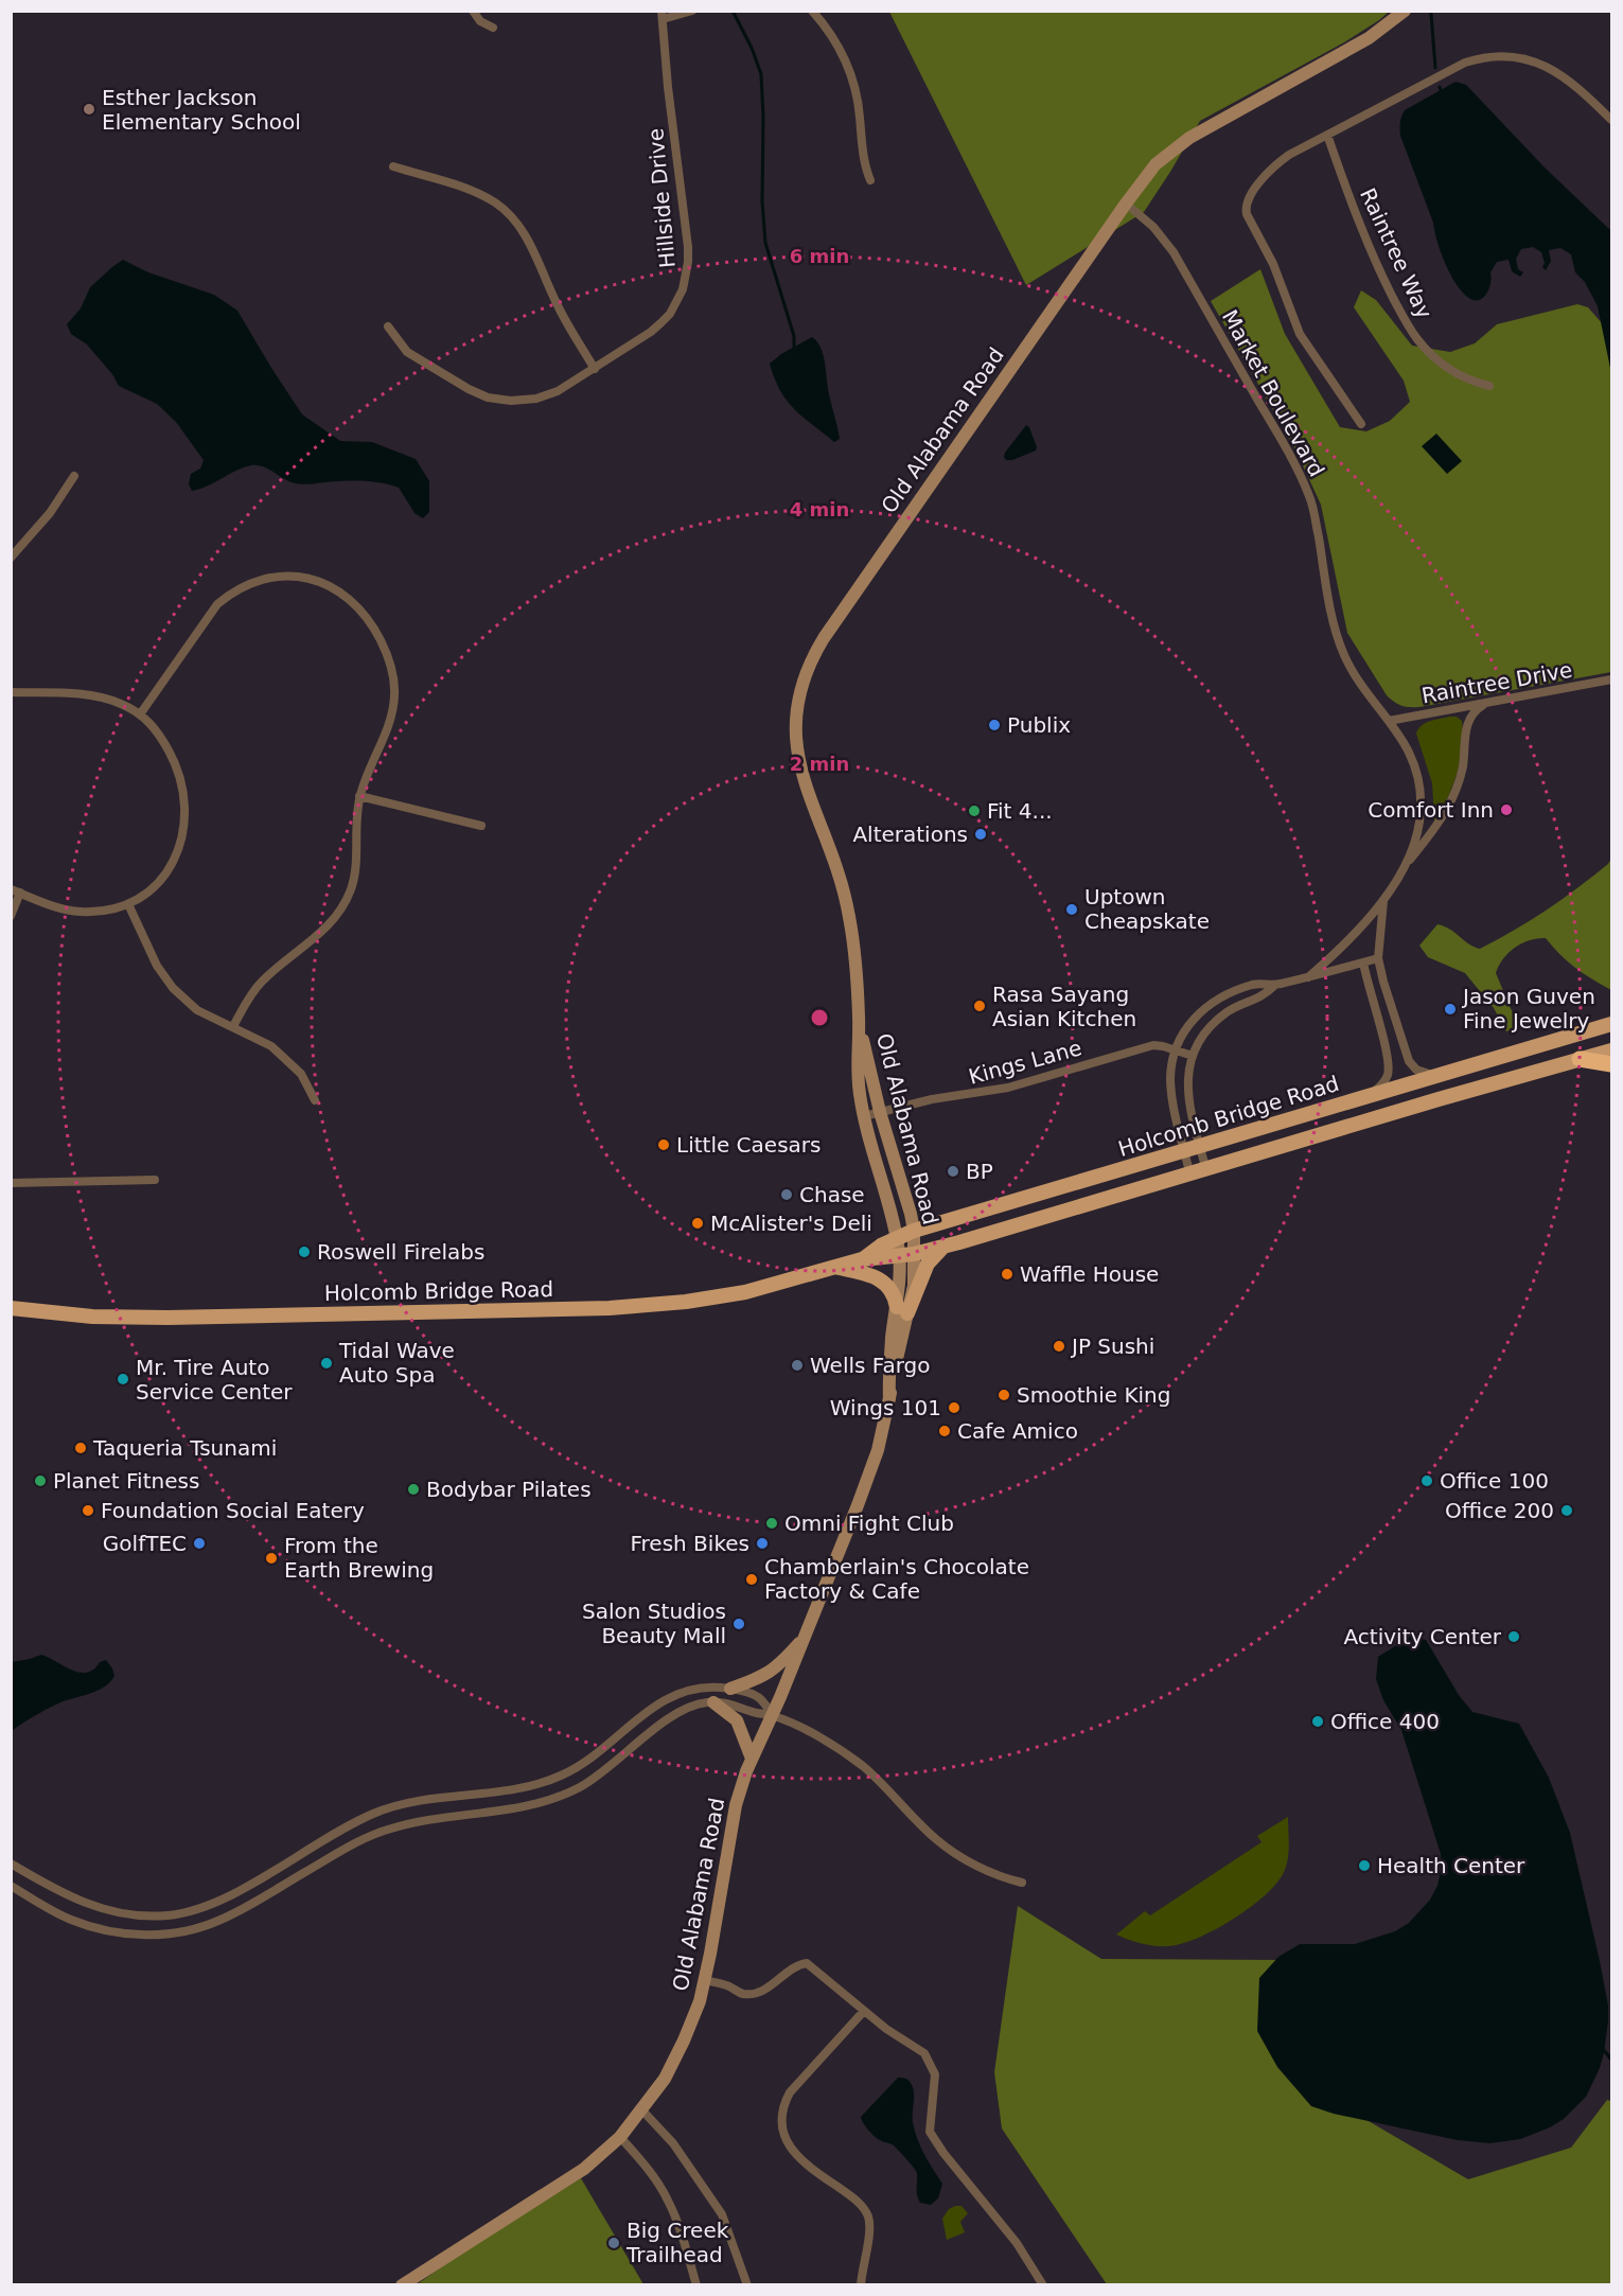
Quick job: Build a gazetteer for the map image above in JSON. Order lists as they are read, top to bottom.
{
  "streets": {
    "main road": ["Holcomb Bridge Road"],
    "street": [
      "Hillside Drive",
      "Raintree Way",
      "Market Boulevard",
      "Old Alabama Road",
      "Raintree Drive",
      "Kings Lane"
    ]
  },
  "crossings": [
    ["Market Boulevard", "Old Alabama Road"],
    ["Market Boulevard", "Raintree Drive"],
    ["Market Boulevard", "Kings Lane"],
    ["Market Boulevard", "Holcomb Bridge Road"],
    ["Old Alabama Road", "Kings Lane"],
    ["Old Alabama Road", "Holcomb Bridge Road"]
  ],
  "places": [
    "Esther Jackson Elementary School",
    "Publix",
    "Comfort Inn",
    "Fit 4...",
    "Alterations",
    "Uptown Cheapskate",
    "Rasa Sayang Asian Kitchen",
    "Jason Guven Fine Jewelry",
    "Little Caesars",
    "BP",
    "Chase",
    "McAlister's Deli",
    "Roswell Firelabs",
    "Waffle House",
    "JP Sushi",
    "Tidal Wave Auto Spa",
    "Wells Fargo",
    "Mr. Tire Auto Service Center",
    "Smoothie King",
    "Wings 101",
    "Cafe Amico",
    "Taqueria Tsunami",
    "Planet Fitness",
    "Office 100",
    "Bodybar Pilates",
    "Foundation Social Eatery",
    "Office 200",
    "Omni Fight Club",
    "GolfTEC",
    "Fresh Bikes",
    "From the Earth Brewing",
    "Chamberlain's Chocolate Factory & Cafe",
    "Salon Studios Beauty Mall",
    "Activity Center",
    "Office 400",
    "Health Center",
    "Big Creek Trailhead"
  ],
  "rings": ["6 min", "4 min", "2 min"]
}
